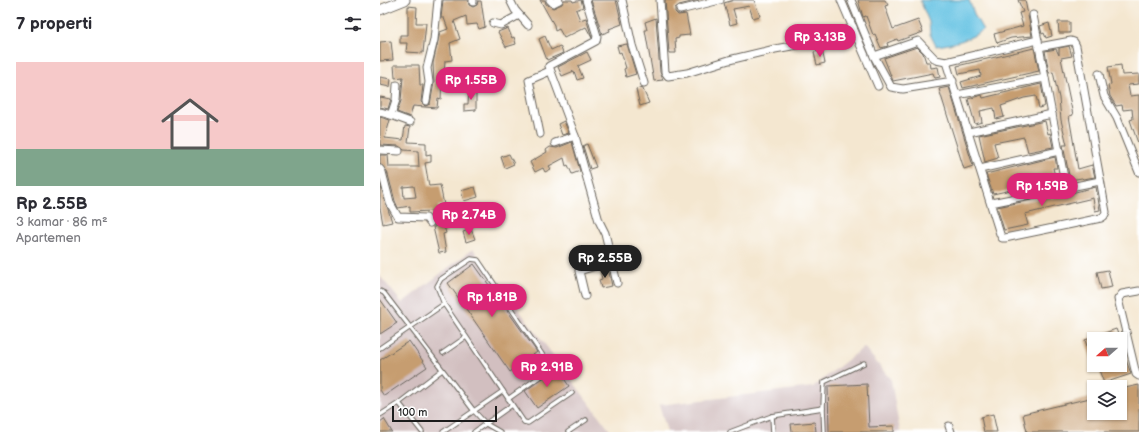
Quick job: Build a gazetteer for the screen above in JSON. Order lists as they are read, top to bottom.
{
  "scale_bar": "100 m",
  "north": "left",
  "page": {
    "heading": "7 properti",
    "price": [
      "Rp 3.13B",
      "Rp 1.55B",
      "Rp 1.59B",
      "Rp 2.74B",
      "Rp 2.55B",
      "Rp 1.81B",
      "Rp 2.91B"
    ],
    "list": [
      {
        "name": "Rp 2.55B",
        "note": "3 kamar · 86 m² · Apartemen"
      }
    ],
    "scale": "100 m"
  }
}
